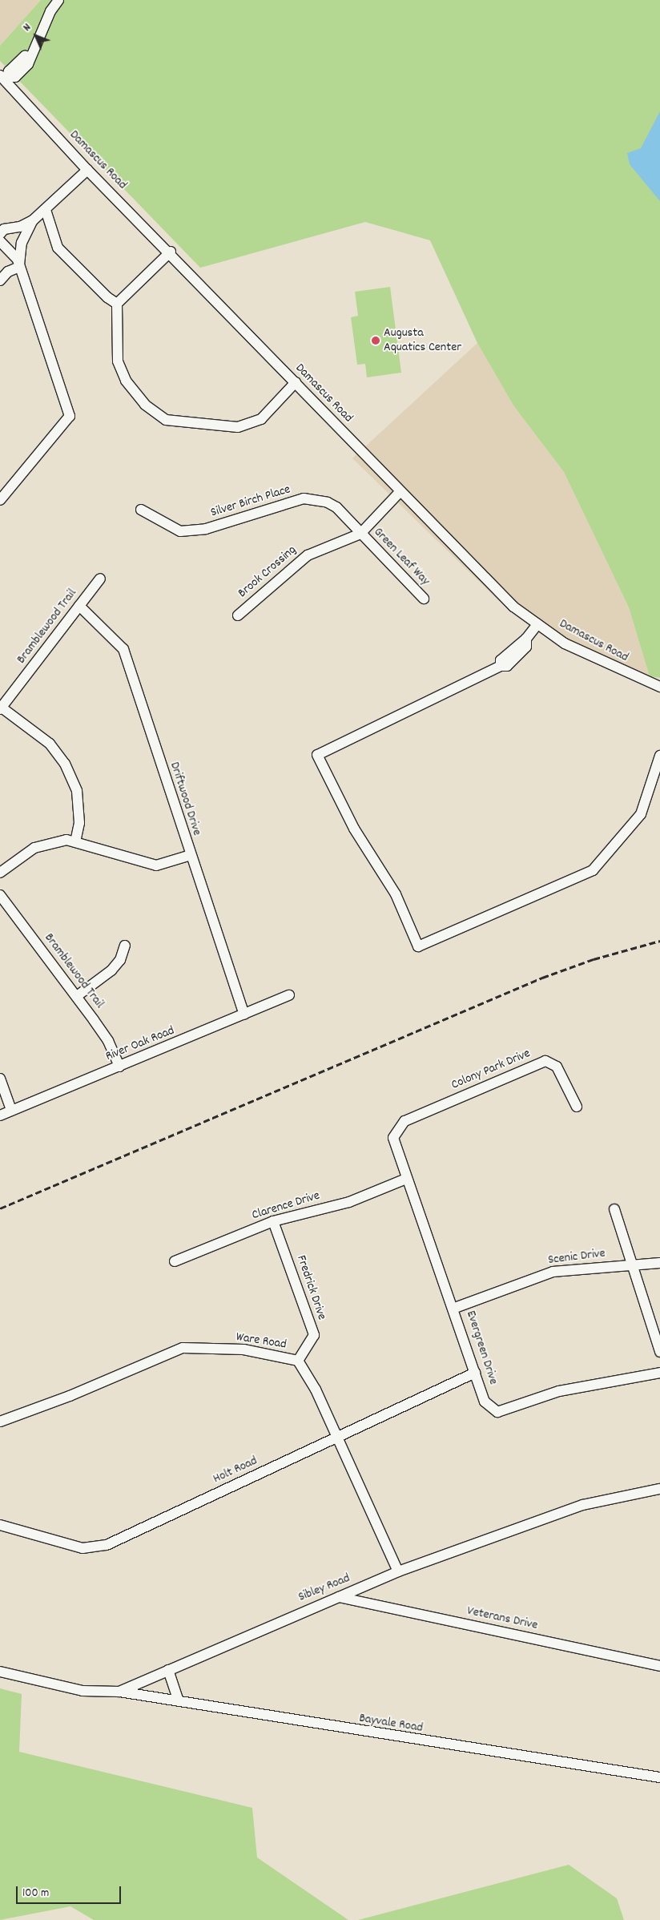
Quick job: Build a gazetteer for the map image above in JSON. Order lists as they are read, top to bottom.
{
  "streets": {
    "street": [
      "Damascus Road",
      "Silver Birch Place",
      "Green Leaf Way",
      "Brook Crossing",
      "Bramblewood Trail",
      "Driftwood Drive",
      "River Oak Road",
      "Colony Park Drive",
      "Clarence Drive",
      "Scenic Drive",
      "Fredrick Drive",
      "Ware Road",
      "Evergreen Drive",
      "Holt Road",
      "Sibley Road",
      "Veterans Drive",
      "Bayvale Road"
    ]
  },
  "crossings": [
    ["Silver Birch Place", "Green Leaf Way"],
    ["Silver Birch Place", "Brook Crossing"],
    ["Green Leaf Way", "Brook Crossing"],
    ["Bramblewood Trail", "Driftwood Drive"],
    ["Bramblewood Trail", "River Oak Road"],
    ["Driftwood Drive", "River Oak Road"],
    ["Colony Park Drive", "Evergreen Drive"],
    ["Clarence Drive", "Fredrick Drive"],
    ["Clarence Drive", "Evergreen Drive"],
    ["Scenic Drive", "Evergreen Drive"],
    ["Fredrick Drive", "Ware Road"],
    ["Ware Road", "Holt Road"],
    ["Ware Road", "Sibley Road"],
    ["Evergreen Drive", "Holt Road"],
    ["Sibley Road", "Veterans Drive"],
    ["Sibley Road", "Bayvale Road"]
  ],
  "places": ["Augusta Aquatics Center"],
  "scale_bar": "100 m",
  "north": "top left"
}
